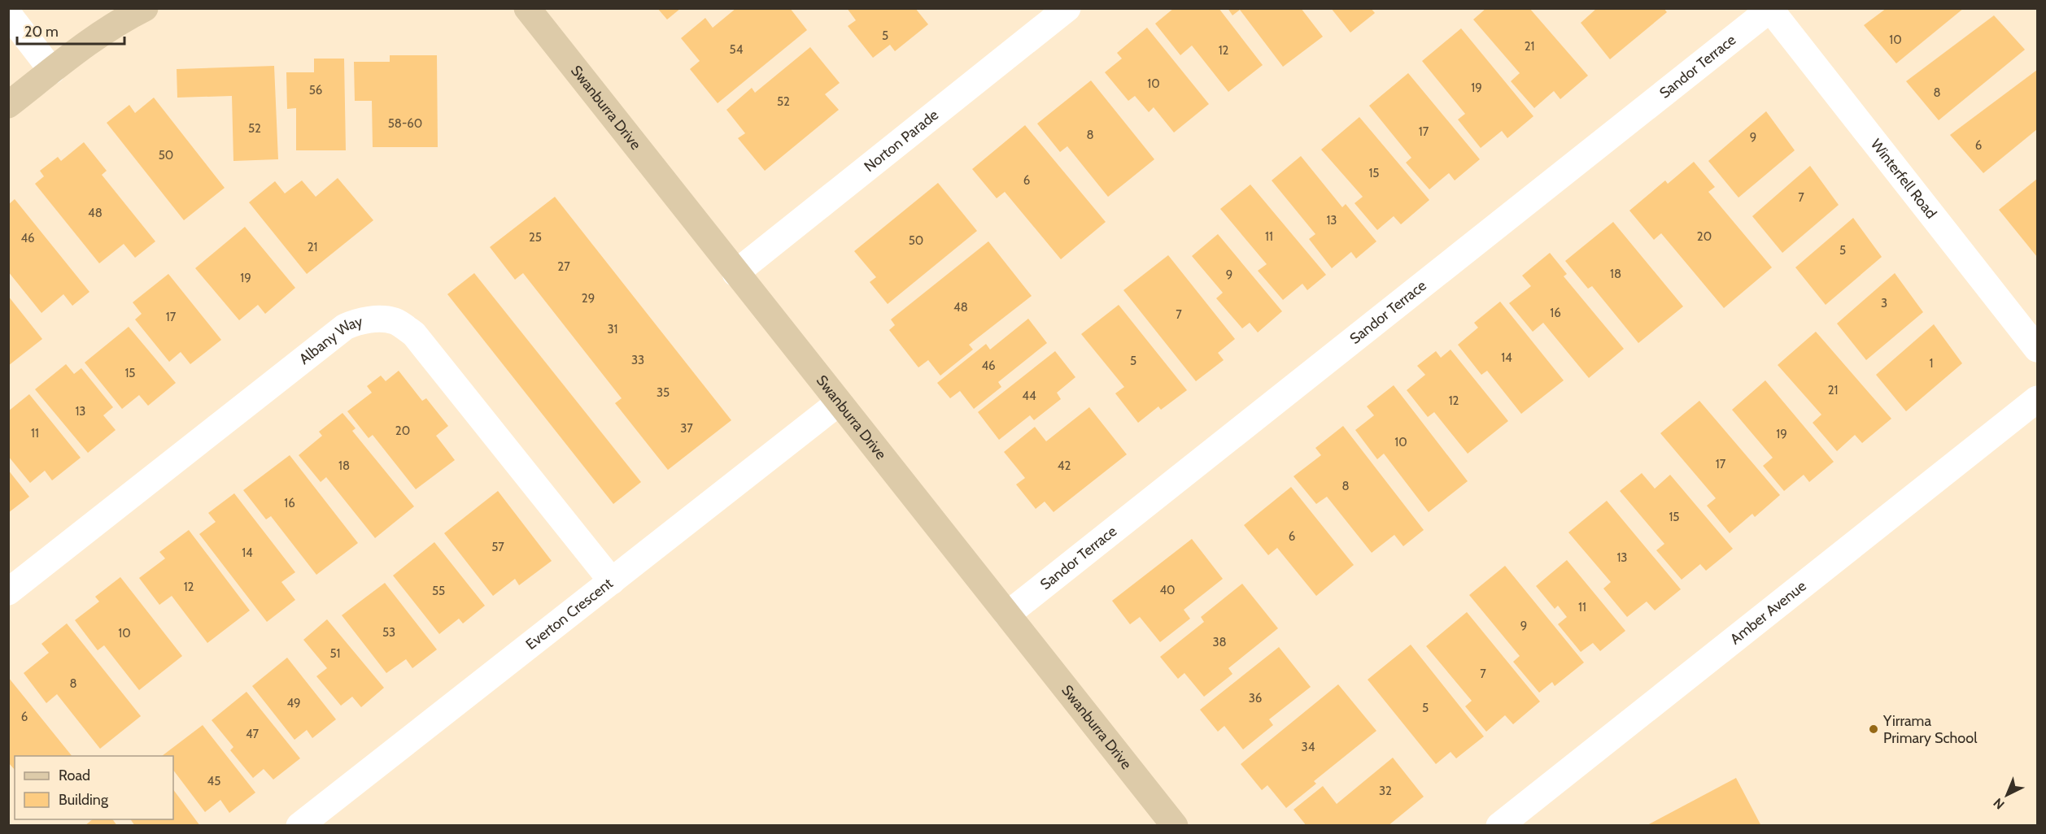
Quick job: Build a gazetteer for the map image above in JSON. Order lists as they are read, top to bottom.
{
  "streets": {
    "street": [
      "Sandor Terrace",
      "Swanburra Drive",
      "Norton Parade",
      "Winterfell Road",
      "Albany Way",
      "Amber Avenue",
      "Everton Crescent"
    ]
  },
  "crossings": [
    ["Sandor Terrace", "Swanburra Drive"],
    ["Sandor Terrace", "Winterfell Road"],
    ["Swanburra Drive", "Norton Parade"],
    ["Swanburra Drive", "Everton Crescent"],
    ["Albany Way", "Everton Crescent"]
  ],
  "places": ["Yirrama Primary School"],
  "house_numbers": [
    "5",
    "10",
    "21",
    "54",
    "12",
    "10",
    "19",
    "56",
    "8",
    "52",
    "58-60",
    "52",
    "17",
    "8",
    "9",
    "6",
    "50",
    "15",
    "6",
    "7",
    "48",
    "13",
    "11",
    "20",
    "25",
    "46",
    "50",
    "21",
    "5",
    "27",
    "18",
    "9",
    "19",
    "29",
    "3",
    "48",
    "16",
    "7",
    "17",
    "31",
    "14",
    "33",
    "5",
    "1",
    "46",
    "15",
    "21",
    "35",
    "44",
    "12",
    "13",
    "37",
    "20",
    "11",
    "19",
    "10",
    "17",
    "18",
    "42",
    "8",
    "16",
    "15",
    "6",
    "57",
    "14",
    "13",
    "12",
    "40",
    "55",
    "11",
    "9",
    "53",
    "10",
    "38",
    "51",
    "7",
    "8",
    "36",
    "49",
    "5",
    "6",
    "47",
    "34",
    "45",
    "32"
  ],
  "legend": ["Road", "Building"],
  "scale_bar": "20 m",
  "north": "bottom left"
}
